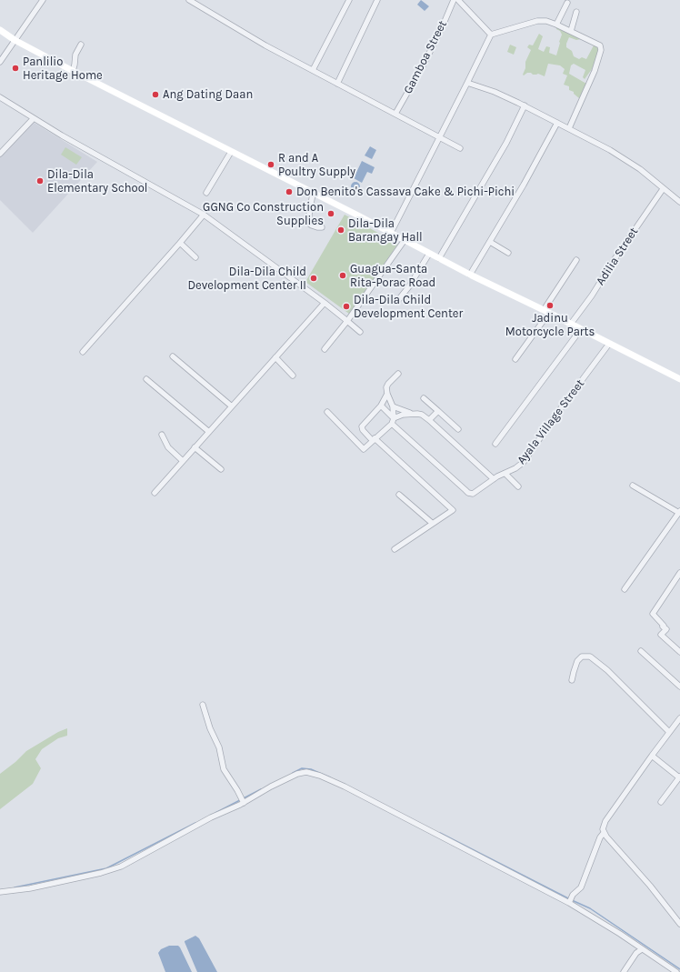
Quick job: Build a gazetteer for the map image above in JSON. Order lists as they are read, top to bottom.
{
  "streets": {
    "street": ["Gamboa Street", "Adilia Street", "Ayala Village Street"]
  },
  "places": [
    "Panlilio Heritage Home",
    "Ang Dating Daan",
    "R and A Poultry Supply",
    "Dila-Dila Elementary School",
    "Don Benito's Cassava Cake & Pichi-Pichi",
    "GGNG Co Construction Supplies",
    "Dila-Dila Barangay Hall",
    "Guagua-Santa Rita-Porac Road",
    "Dila-Dila Child Development Center II",
    "Jadinu Motorcycle Parts",
    "Dila-Dila Child Development Center"
  ]
}
